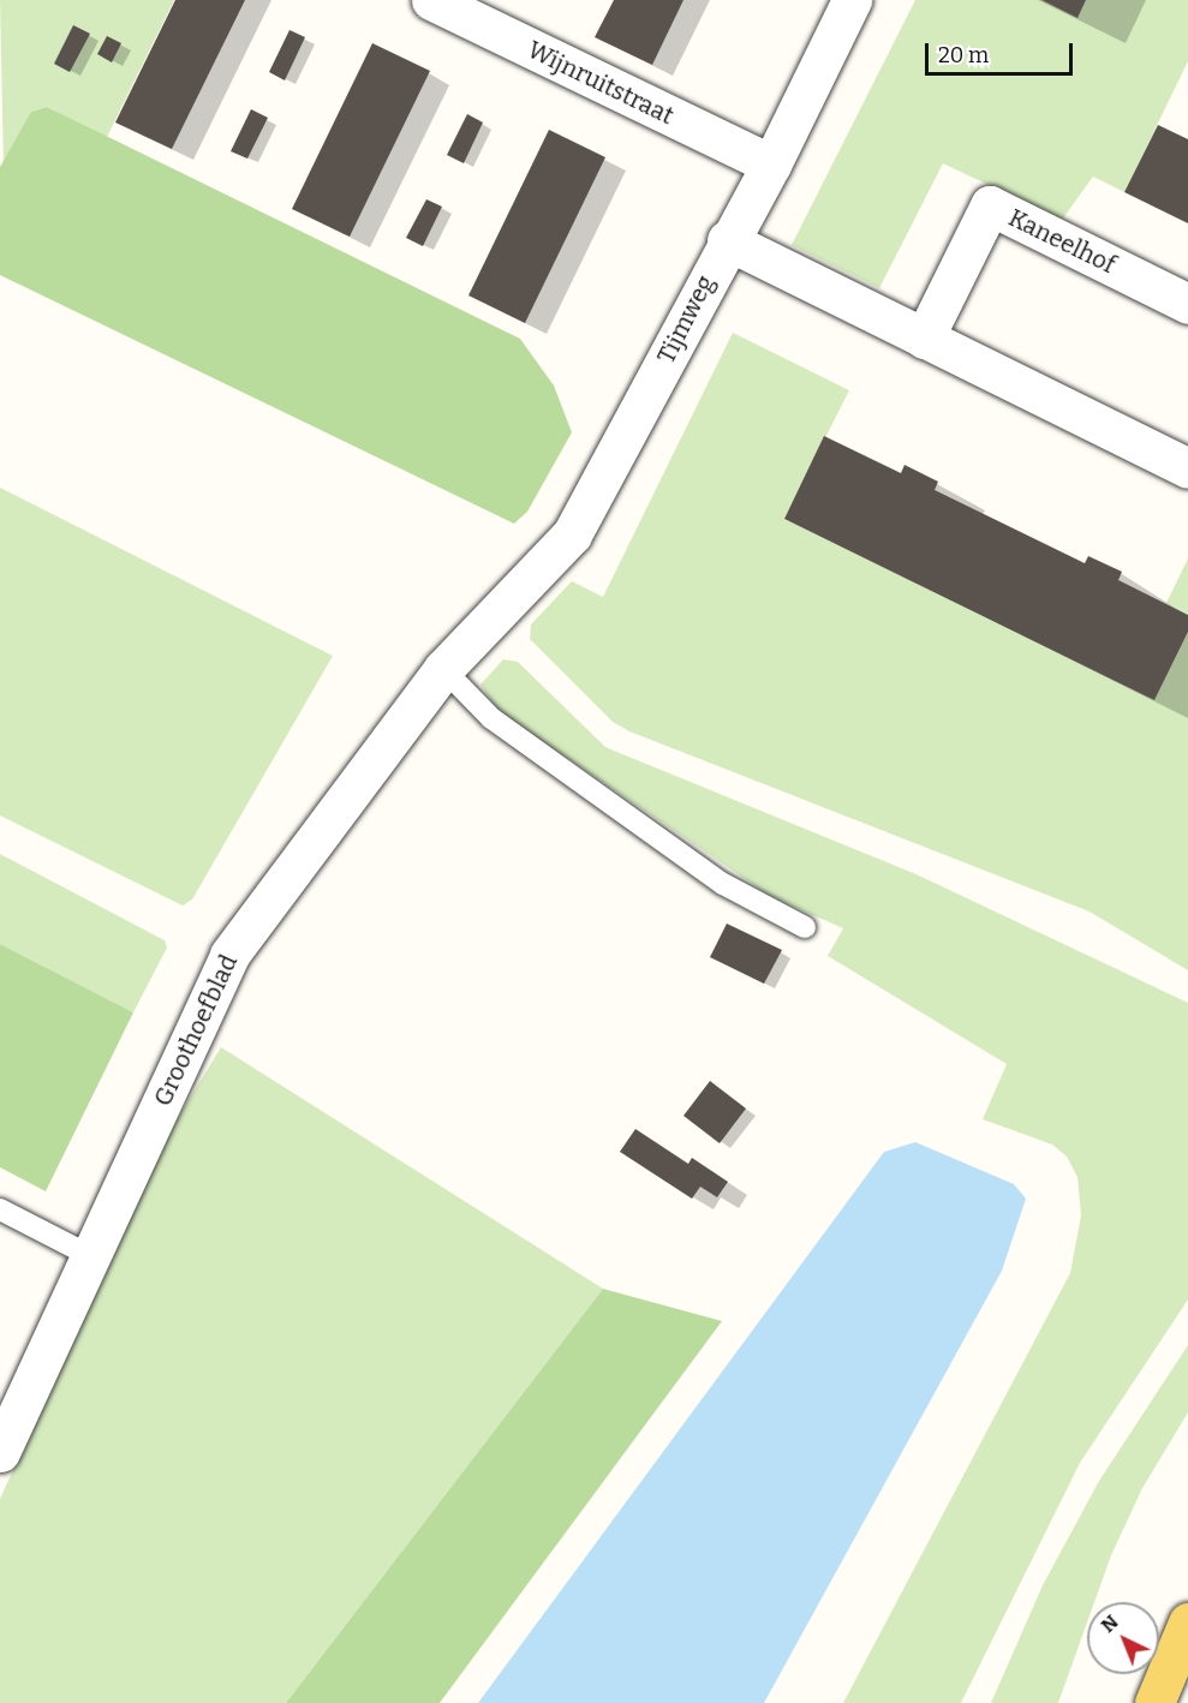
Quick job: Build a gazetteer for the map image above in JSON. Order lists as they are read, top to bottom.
{
  "streets": {
    "street": [
      "Wijnruitstraat",
      "Kaneelhof",
      "Tijmweg",
      "Groothoefblad"
    ]
  },
  "crossings": [
    ["Wijnruitstraat", "Tijmweg"],
    ["Tijmweg", "Groothoefblad"]
  ],
  "scale_bar": "20 m",
  "north": "top left"
}
